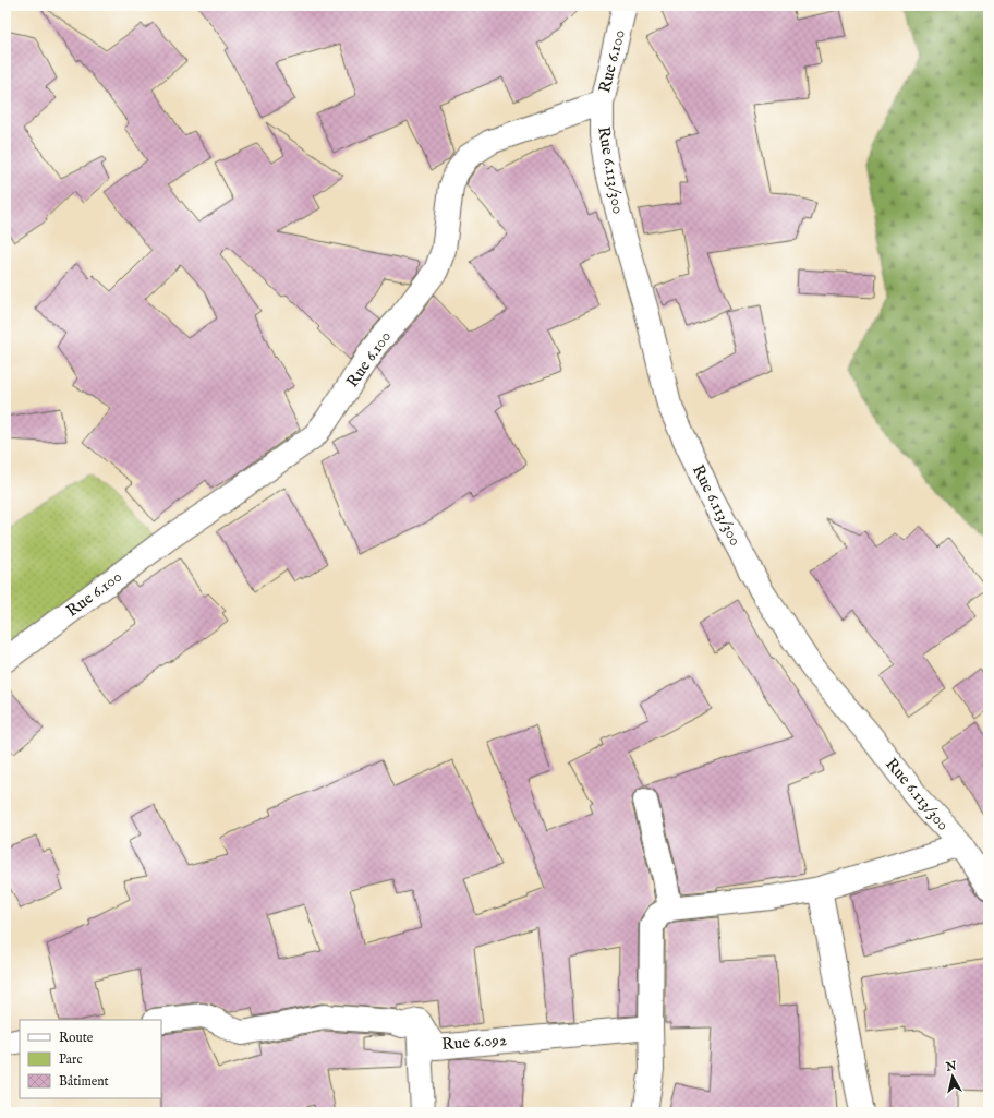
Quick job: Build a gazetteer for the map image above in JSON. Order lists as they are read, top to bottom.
{
  "streets": {
    "street": ["Rue 6.100", "Rue 6.113/300", "Rue 6.092"]
  },
  "crossings": [
    ["Rue 6.100", "Rue 6.113/300"]
  ],
  "legend": ["Route", "Parc", "Bâtiment"],
  "north": "top"
}
